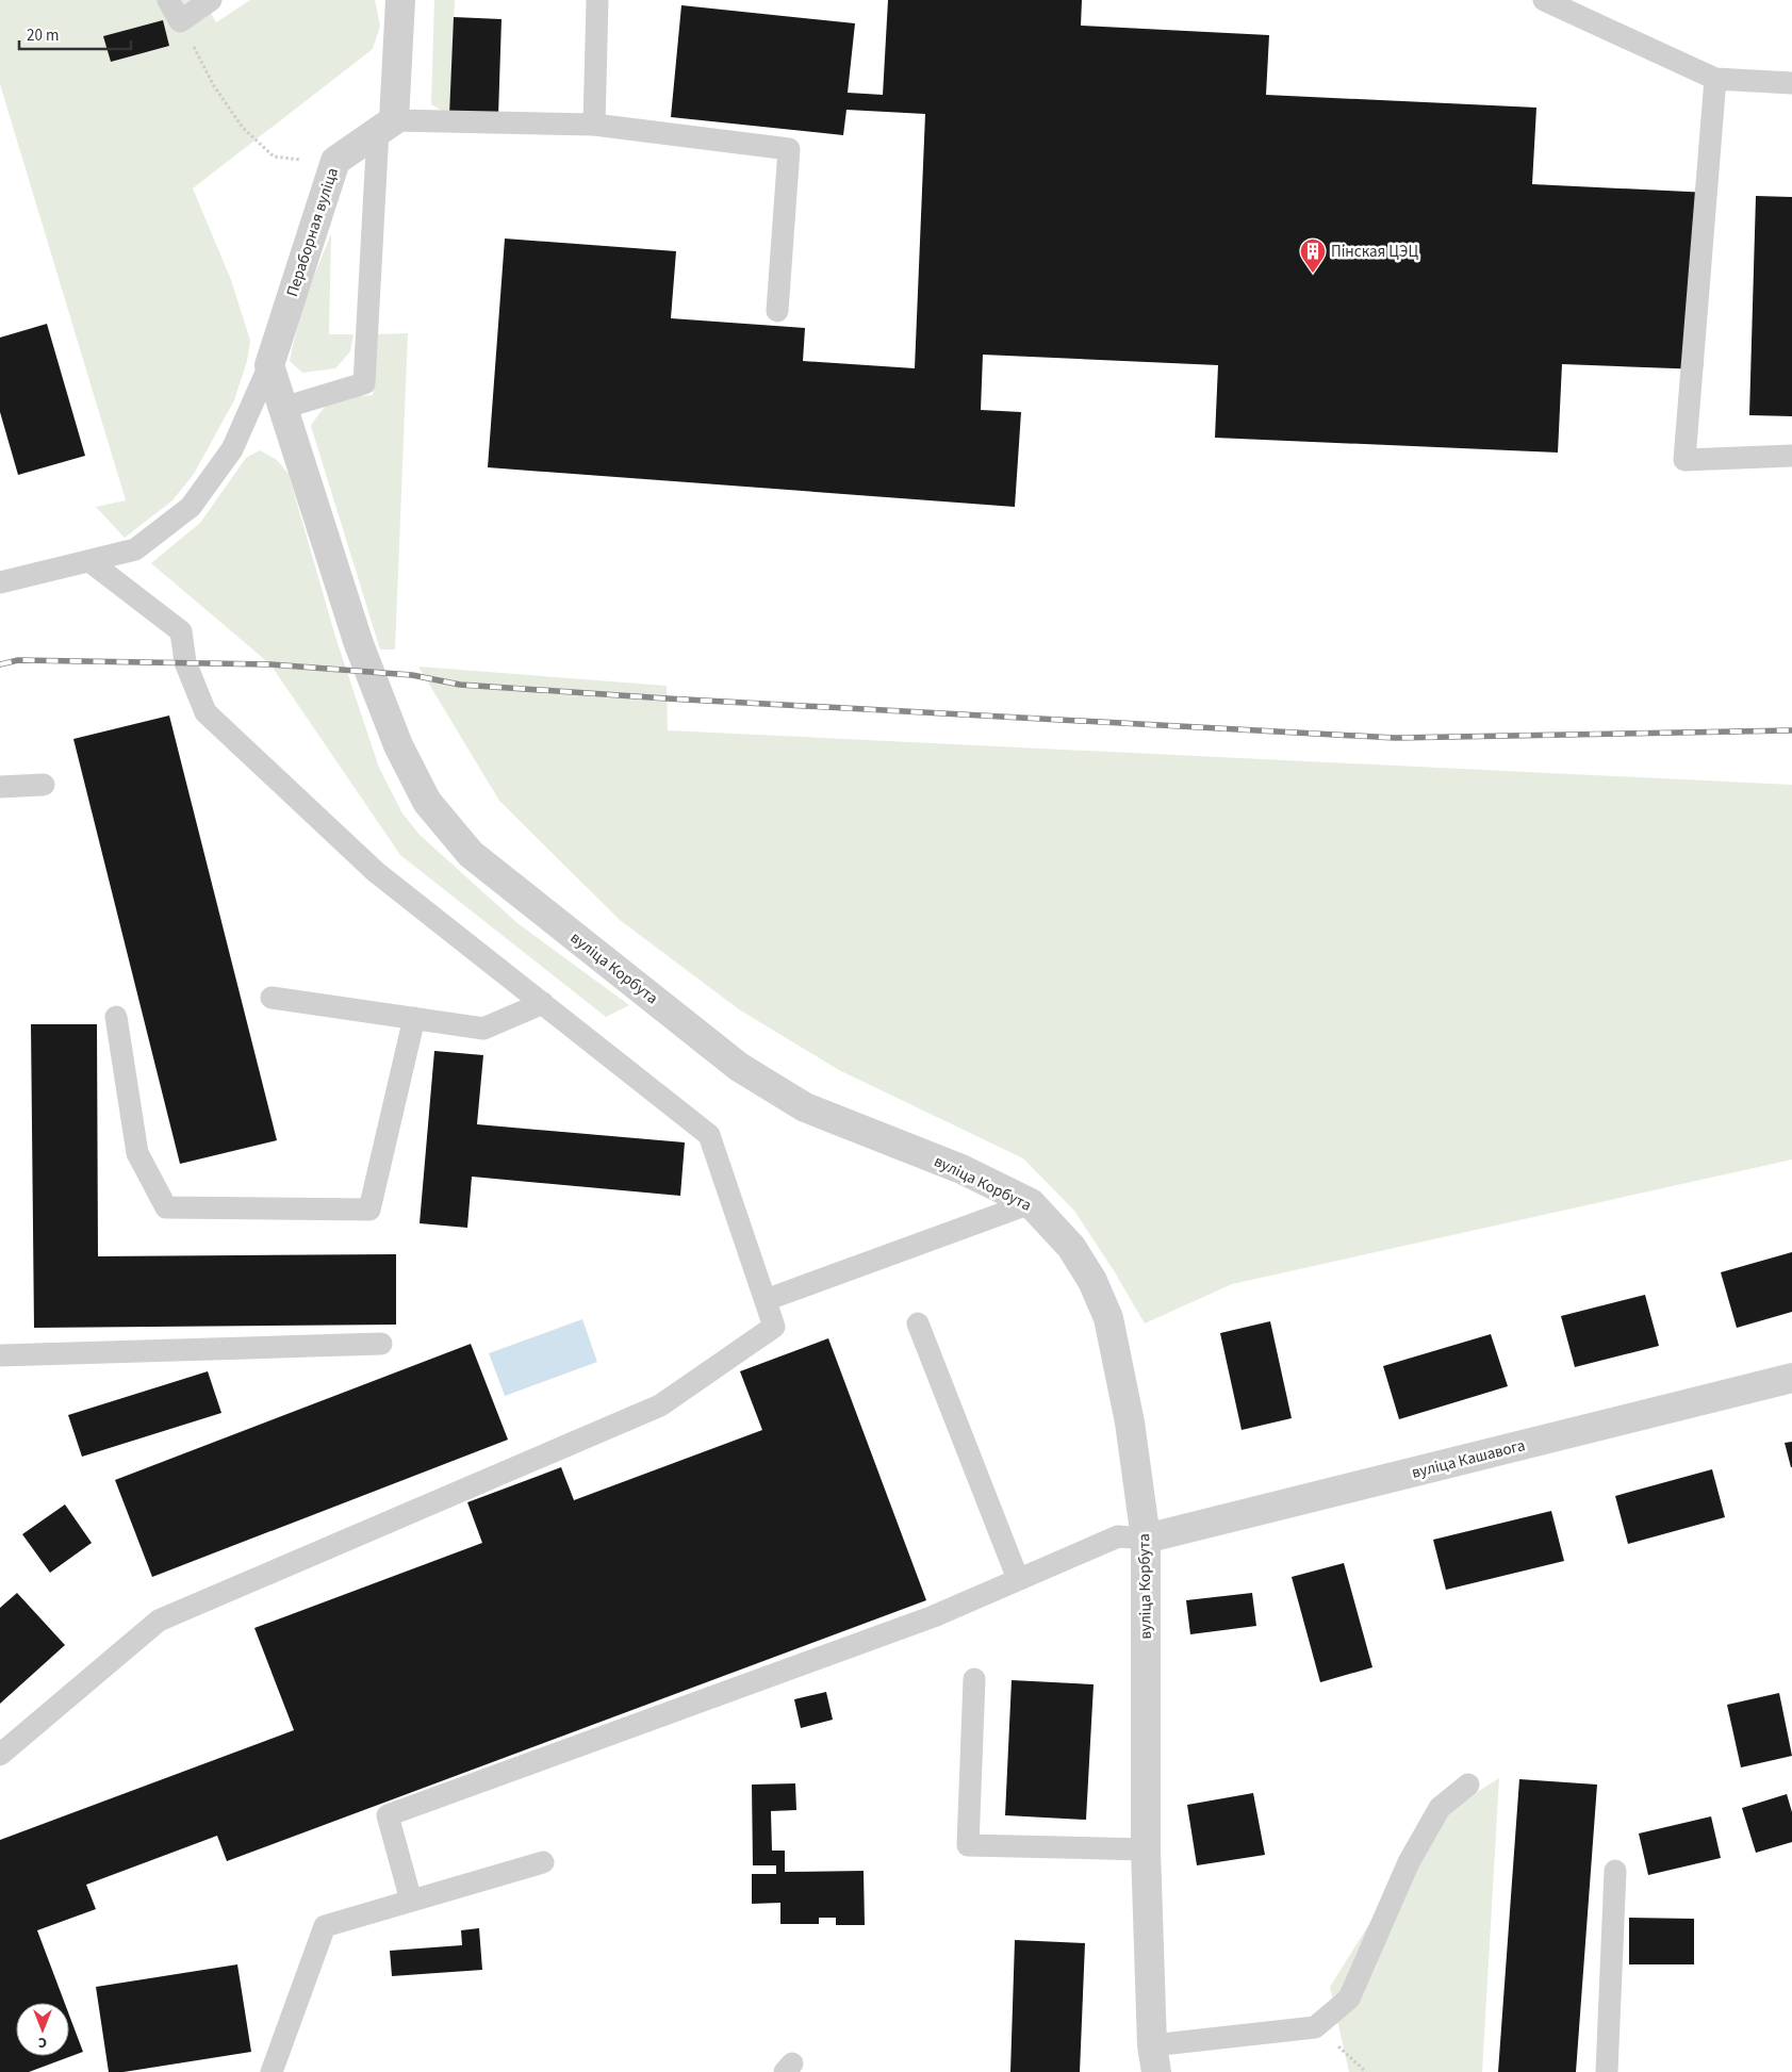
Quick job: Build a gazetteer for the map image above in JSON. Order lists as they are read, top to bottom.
{
  "streets": {
    "street": ["Пераборная вуліца", "вуліца Корбута", "вуліца Кашавога"]
  },
  "crossings": [
    ["вуліца Корбута", "вуліца Кашавога"]
  ],
  "places": {
    "building": ["Пінская ЦЭЦ"]
  },
  "scale_bar": "20 m",
  "north": "bottom"
}
